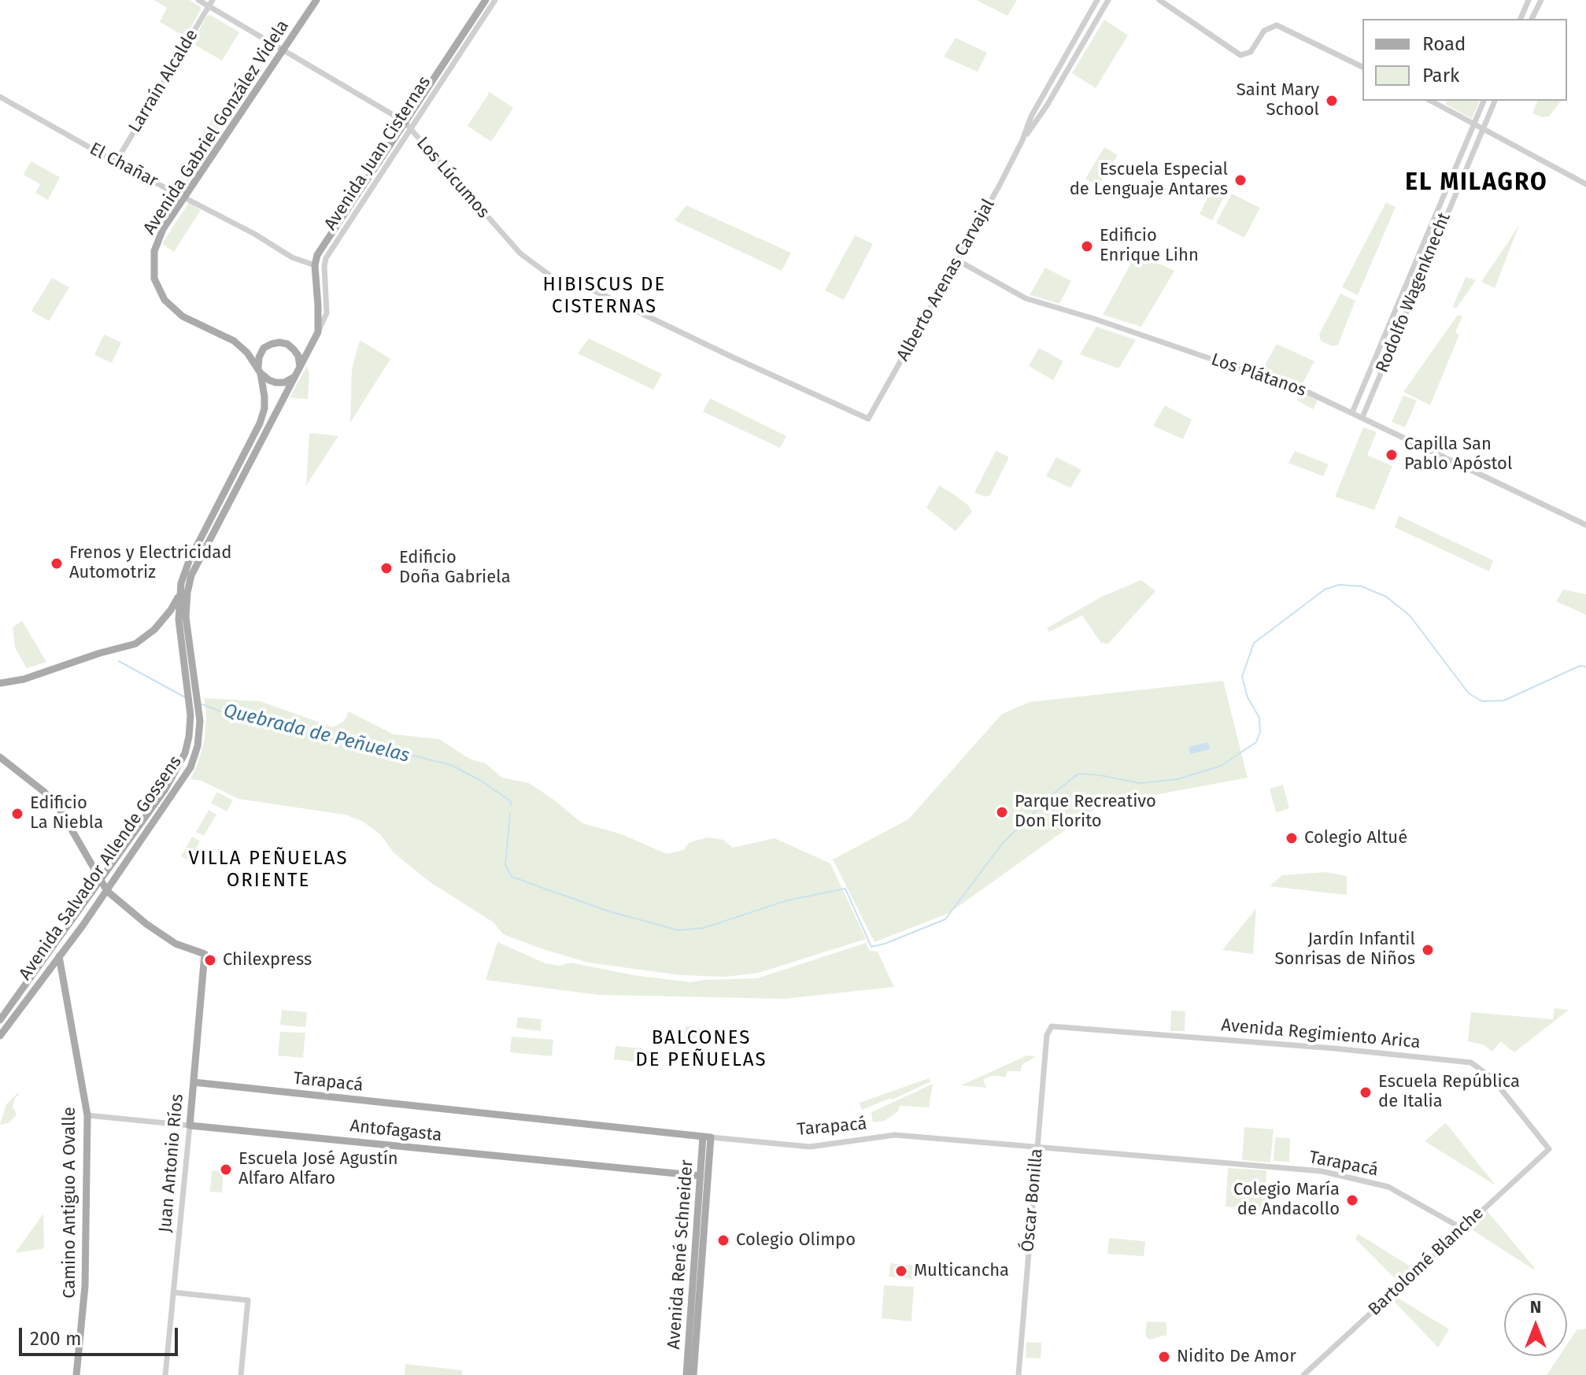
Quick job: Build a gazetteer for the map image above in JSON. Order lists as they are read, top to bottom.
{
  "streets": {
    "main road": [
      "Avenida Gabriel González Videla",
      "Avenida Juan Cisternas",
      "Avenida Salvador Allende Gossens",
      "Tarapacá",
      "Antofagasta",
      "Juan Antonio Ríos",
      "Camino Antiguo A Ovalle",
      "Avenida René Schneider"
    ],
    "street": [
      "Larraín Alcalde",
      "El Chañar",
      "Los Lúcumos",
      "Alberto Arenas Carvajal",
      "Rodolfo Wagenknecht",
      "Los Plátanos",
      "Avenida Regimiento Arica",
      "Óscar Bonilla",
      "Bartolomé Blanche"
    ]
  },
  "crossings": [
    ["Larraín Alcalde", "El Chañar"],
    ["Larraín Alcalde", "Los Lúcumos"],
    ["Avenida Gabriel González Videla", "Avenida Juan Cisternas"],
    ["Avenida Gabriel González Videla", "El Chañar"],
    ["Avenida Gabriel González Videla", "Los Lúcumos"],
    ["Avenida Juan Cisternas", "El Chañar"],
    ["Avenida Juan Cisternas", "Los Lúcumos"],
    ["Avenida Juan Cisternas", "Avenida Salvador Allende Gossens"],
    ["Los Lúcumos", "Alberto Arenas Carvajal"],
    ["Alberto Arenas Carvajal", "Los Plátanos"],
    ["Rodolfo Wagenknecht", "Los Plátanos"],
    ["Avenida Salvador Allende Gossens", "Juan Antonio Ríos"],
    ["Avenida Salvador Allende Gossens", "Camino Antiguo A Ovalle"],
    ["Avenida Regimiento Arica", "Óscar Bonilla"],
    ["Avenida Regimiento Arica", "Bartolomé Blanche"],
    ["Tarapacá", "Juan Antonio Ríos"],
    ["Tarapacá", "Óscar Bonilla"],
    ["Tarapacá", "Avenida René Schneider"],
    ["Tarapacá", "Bartolomé Blanche"],
    ["Antofagasta", "Juan Antonio Ríos"],
    ["Antofagasta", "Camino Antiguo A Ovalle"],
    ["Antofagasta", "Avenida René Schneider"]
  ],
  "districts": [
    "EL MILAGRO",
    "HIBISCUS DE CISTERNAS",
    "VILLA PEÑUELAS ORIENTE",
    "BALCONES DE PEÑUELAS"
  ],
  "water": ["Quebrada de Peñuelas"],
  "places": [
    "Saint Mary School",
    "Escuela Especial de Lenguaje Antares",
    "Edificio Enrique Lihn",
    "Capilla San Pablo Apóstol",
    "Frenos y Electricidad Automotriz",
    "Edificio Doña Gabriela",
    "Parque Recreativo Don Florito",
    "Edificio La Niebla",
    "Colegio Altué",
    "Jardín Infantil Sonrisas de Niños",
    "Chilexpress",
    "Escuela República de Italia",
    "Escuela José Agustín Alfaro Alfaro",
    "Colegio María de Andacollo",
    "Colegio Olimpo",
    "Multicancha",
    "Nidito De Amor"
  ],
  "legend": ["Road", "Park"],
  "scale_bar": "200 m",
  "north": "top"
}
